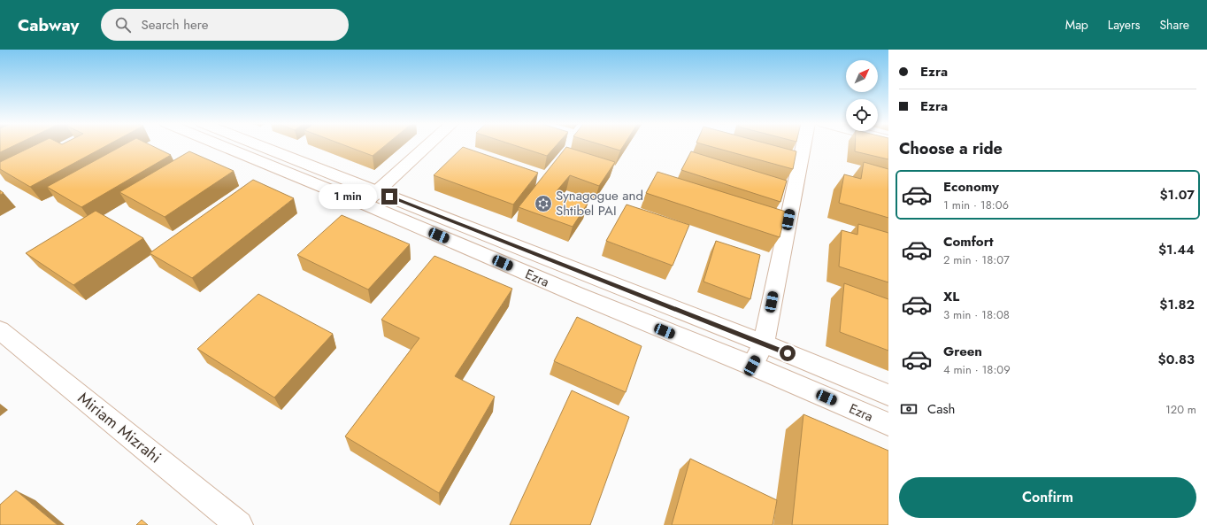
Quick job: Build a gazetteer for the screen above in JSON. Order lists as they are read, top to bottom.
{
  "streets": {
    "street": ["Ezra", "Miriam Mizrahi"]
  },
  "places": {
    "synagogue": ["Synagogue and Shtibel PAI"]
  },
  "north": "top right",
  "page": {
    "header": "Cabway",
    "search": "Search here",
    "nav": ["Map", "Layers", "Share"],
    "banner": ["Ezra", "Ezra"],
    "heading": "Choose a ride",
    "list": [
      {
        "name": "Economy",
        "note": "1 min · 18:06",
        "value": "$1.07"
      },
      {
        "name": "Comfort",
        "note": "2 min · 18:07",
        "value": "$1.44"
      },
      {
        "name": "XL",
        "note": "3 min · 18:08",
        "value": "$1.82"
      },
      {
        "name": "Green",
        "note": "4 min · 18:09",
        "value": "$0.83"
      }
    ],
    "bubble": "1 min",
    "pay": ["Cash", "120 m"],
    "buttons": "Confirm"
  }
}
